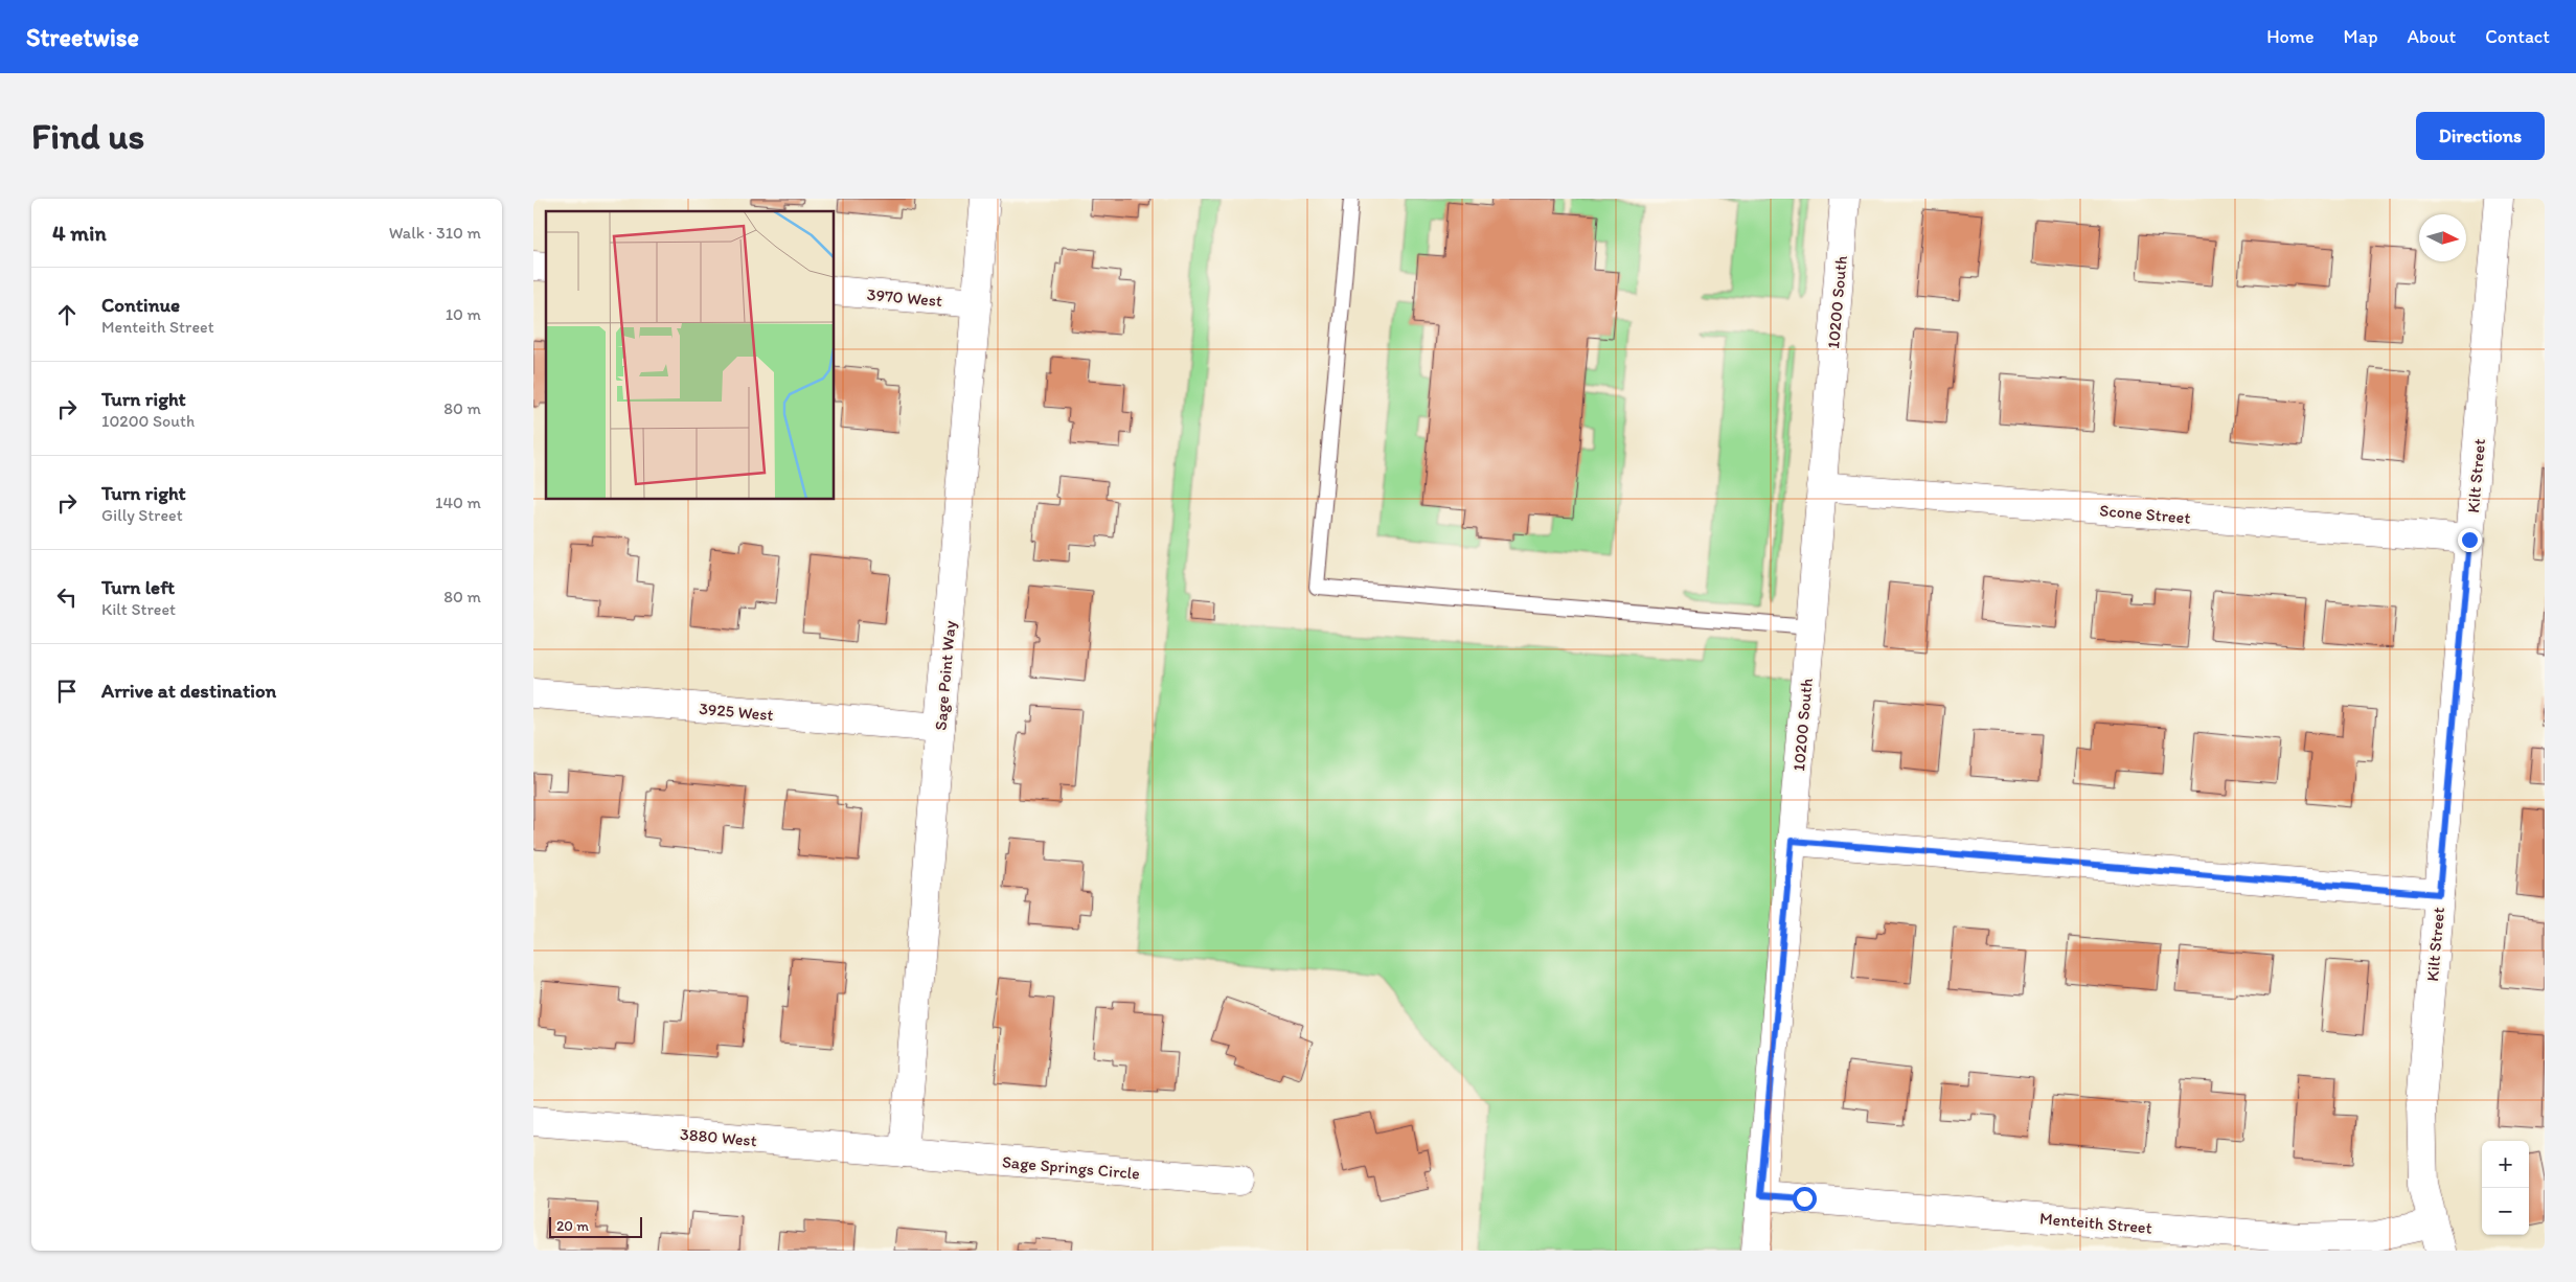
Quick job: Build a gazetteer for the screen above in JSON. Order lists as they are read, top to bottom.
{
  "streets": {
    "street": [
      "3970 West",
      "10200 South",
      "Kilt Street",
      "Scone Street",
      "Sage Point Way",
      "3925 West",
      "3880 West",
      "Sage Springs Circle",
      "Menteith Street"
    ]
  },
  "crossings": [
    ["3970 West", "Sage Point Way"],
    ["10200 South", "Scone Street"],
    ["10200 South", "Menteith Street"],
    ["Kilt Street", "Scone Street"],
    ["Kilt Street", "Menteith Street"],
    ["Sage Point Way", "3925 West"],
    ["Sage Point Way", "3880 West"],
    ["Sage Point Way", "Sage Springs Circle"],
    ["3880 West", "Sage Springs Circle"]
  ],
  "scale_bar": "20 m",
  "north": "right",
  "page": {
    "header": "Streetwise",
    "nav": [
      "Home",
      "Map",
      "About",
      "Contact"
    ],
    "buttons": "Directions",
    "title": "Find us",
    "heading": ["4 min", "Walk · 310 m"],
    "list": [
      ["Continue", "Menteith Street", "10 m"],
      ["Turn right", "10200 South", "80 m"],
      ["Turn right", "Gilly Street", "140 m"],
      ["Turn left", "Kilt Street", "80 m"],
      "Arrive at destination"
    ],
    "map_buttons": ["+", "−"],
    "scale": "20 m"
  }
}
